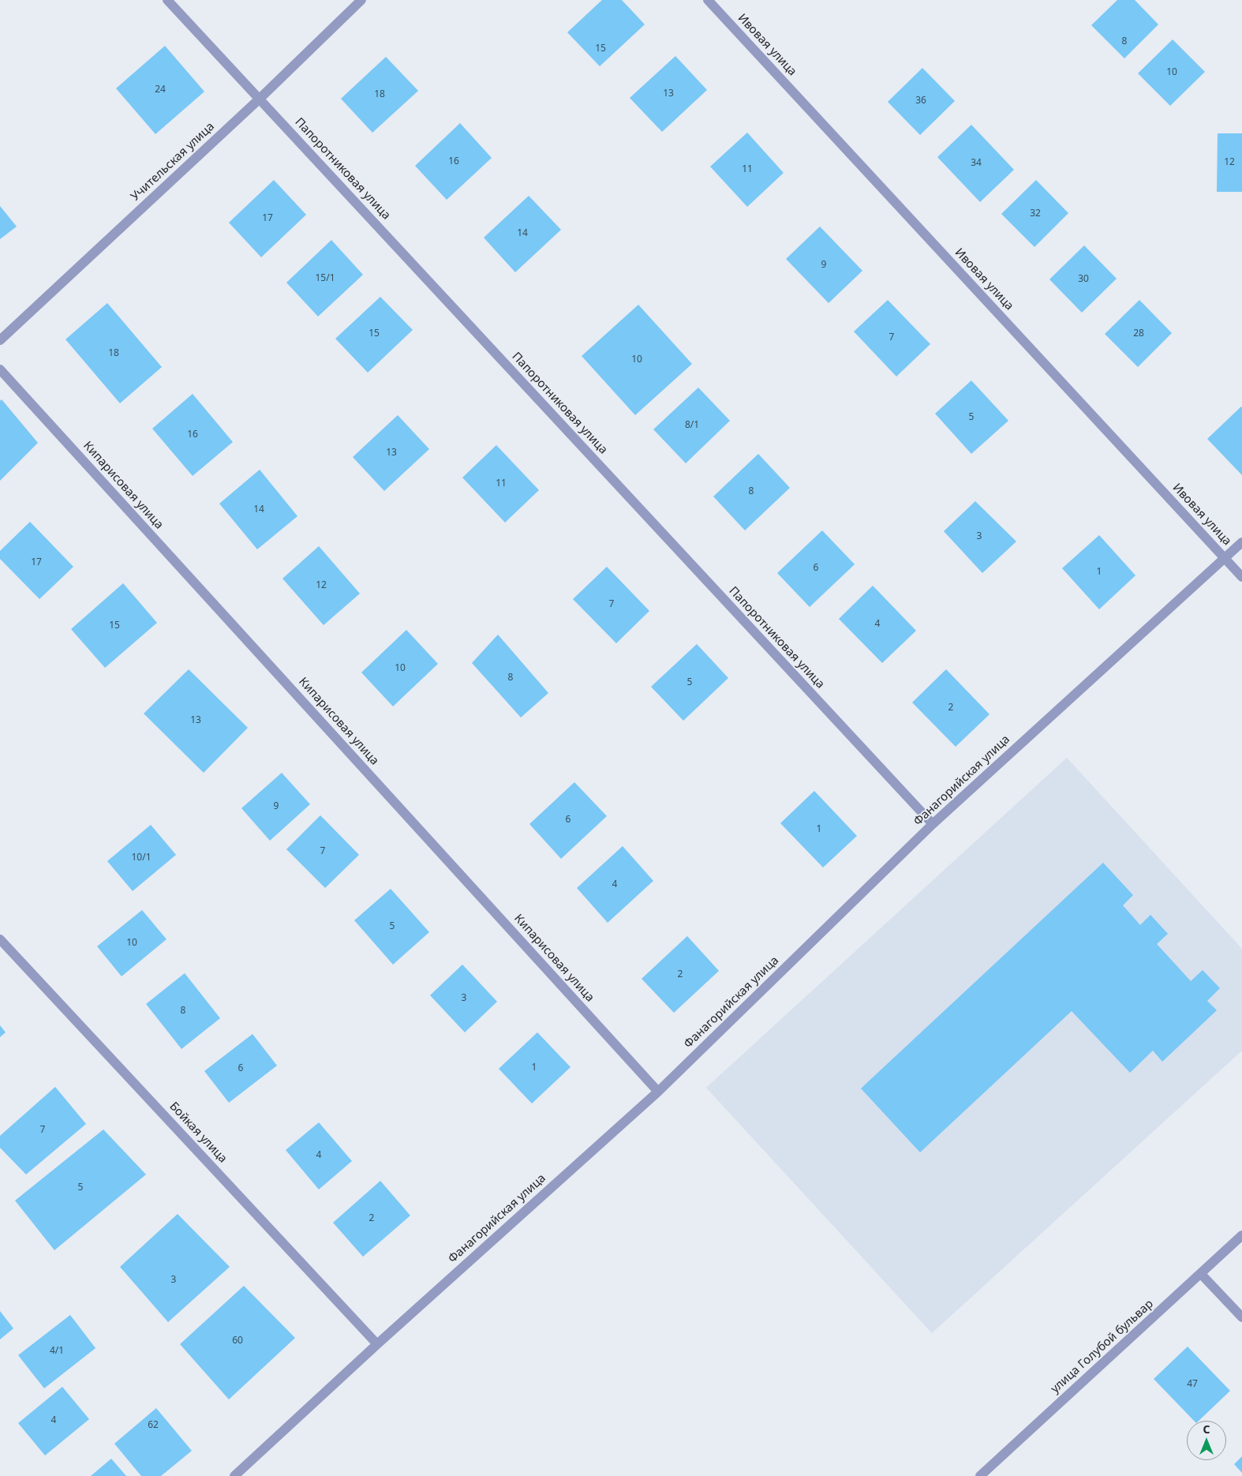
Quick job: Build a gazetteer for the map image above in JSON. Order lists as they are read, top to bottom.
{
  "streets": {
    "street": [
      "Ивовая улица",
      "Учительская улица",
      "Папоротниковая улица",
      "Кипарисовая улица",
      "Фанагорийская улица",
      "Бойкая улица",
      "улица Голубой бульвар"
    ]
  },
  "crossings": [
    ["Ивовая улица", "Фанагорийская улица"],
    ["Учительская улица", "Папоротниковая улица"],
    ["Папоротниковая улица", "Фанагорийская улица"],
    ["Кипарисовая улица", "Фанагорийская улица"],
    ["Фанагорийская улица", "Бойкая улица"]
  ],
  "house_numbers": [
    "8",
    "15",
    "10",
    "24",
    "13",
    "18",
    "36",
    "16",
    "12",
    "34",
    "11",
    "32",
    "17",
    "14",
    "9",
    "15/1",
    "30",
    "15",
    "28",
    "7",
    "18",
    "10",
    "5",
    "8/1",
    "16",
    "13",
    "11",
    "8",
    "14",
    "3",
    "17",
    "6",
    "1",
    "12",
    "7",
    "4",
    "15",
    "10",
    "8",
    "5",
    "2",
    "13",
    "9",
    "6",
    "1",
    "7",
    "10/1",
    "4",
    "5",
    "10",
    "2",
    "3",
    "8",
    "1",
    "6",
    "7",
    "4",
    "5",
    "2",
    "3",
    "60",
    "4/1",
    "47",
    "4",
    "62"
  ],
  "north": "top"
}
